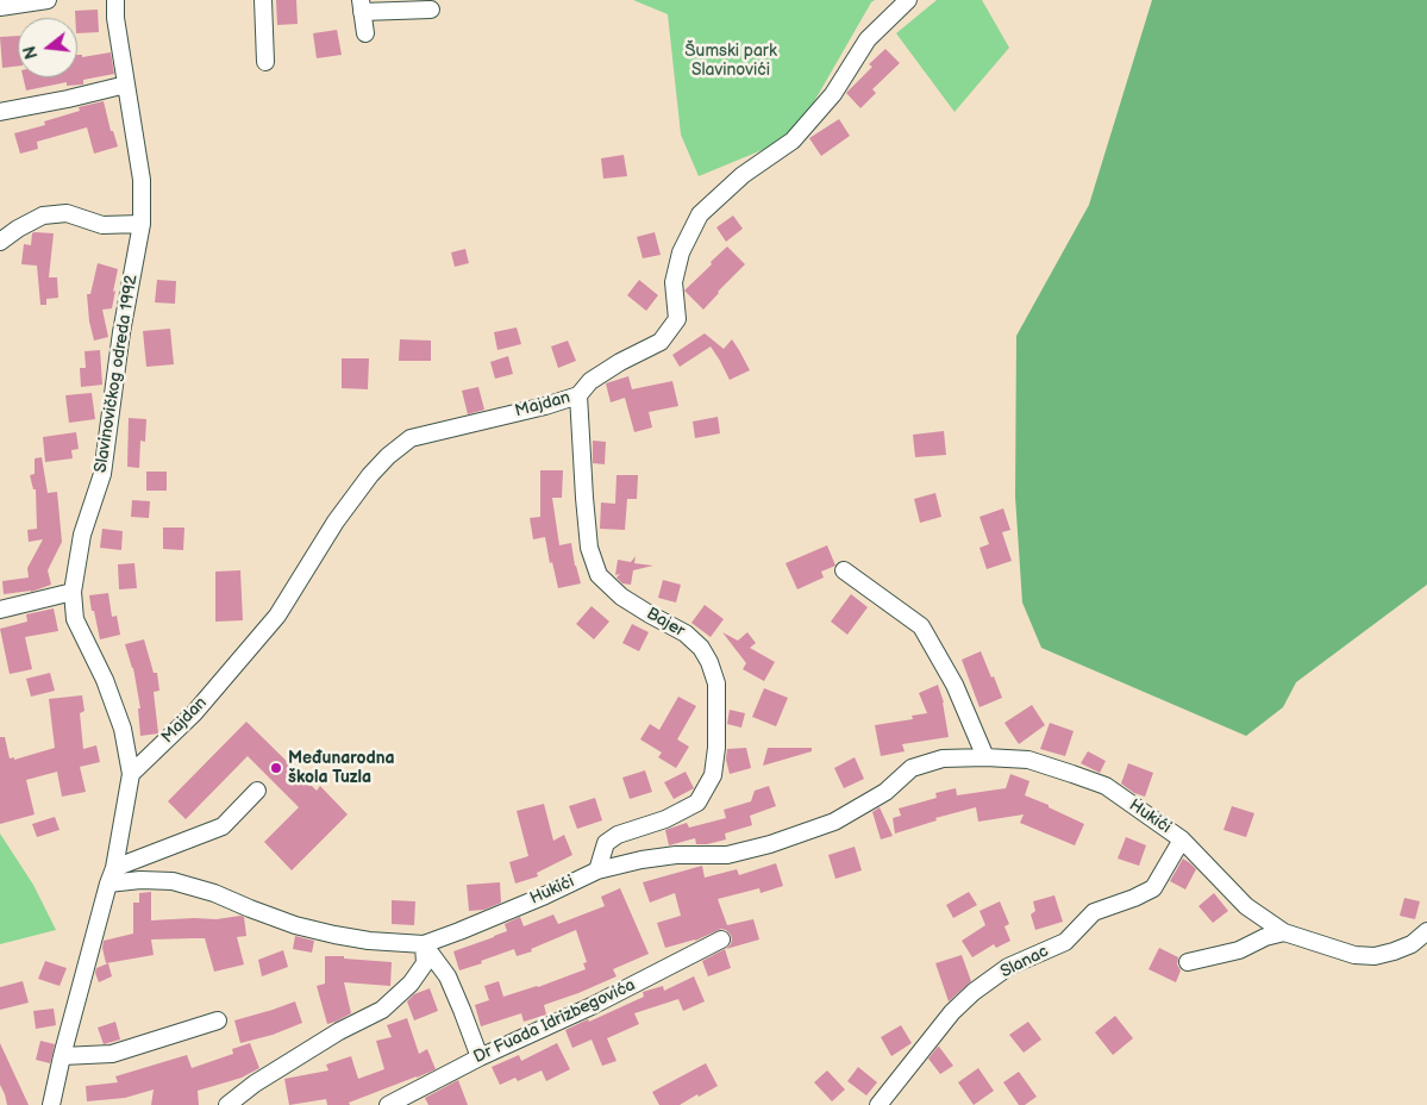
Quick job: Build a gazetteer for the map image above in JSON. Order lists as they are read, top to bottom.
{
  "streets": {
    "street": [
      "Slavinovičkog odreda 1992",
      "Majdan",
      "Bajer",
      "Hukići",
      "Slanac",
      "Dr Fuada Idrizbegovića"
    ]
  },
  "crossings": [
    ["Slavinovičkog odreda 1992", "Majdan"],
    ["Slavinovičkog odreda 1992", "Hukići"],
    ["Majdan", "Bajer"],
    ["Bajer", "Hukići"],
    ["Hukići", "Slanac"]
  ],
  "parks": ["Šumski park Slavinovići"],
  "places": ["Međunarodna škola Tuzla"],
  "north": "left"
}
